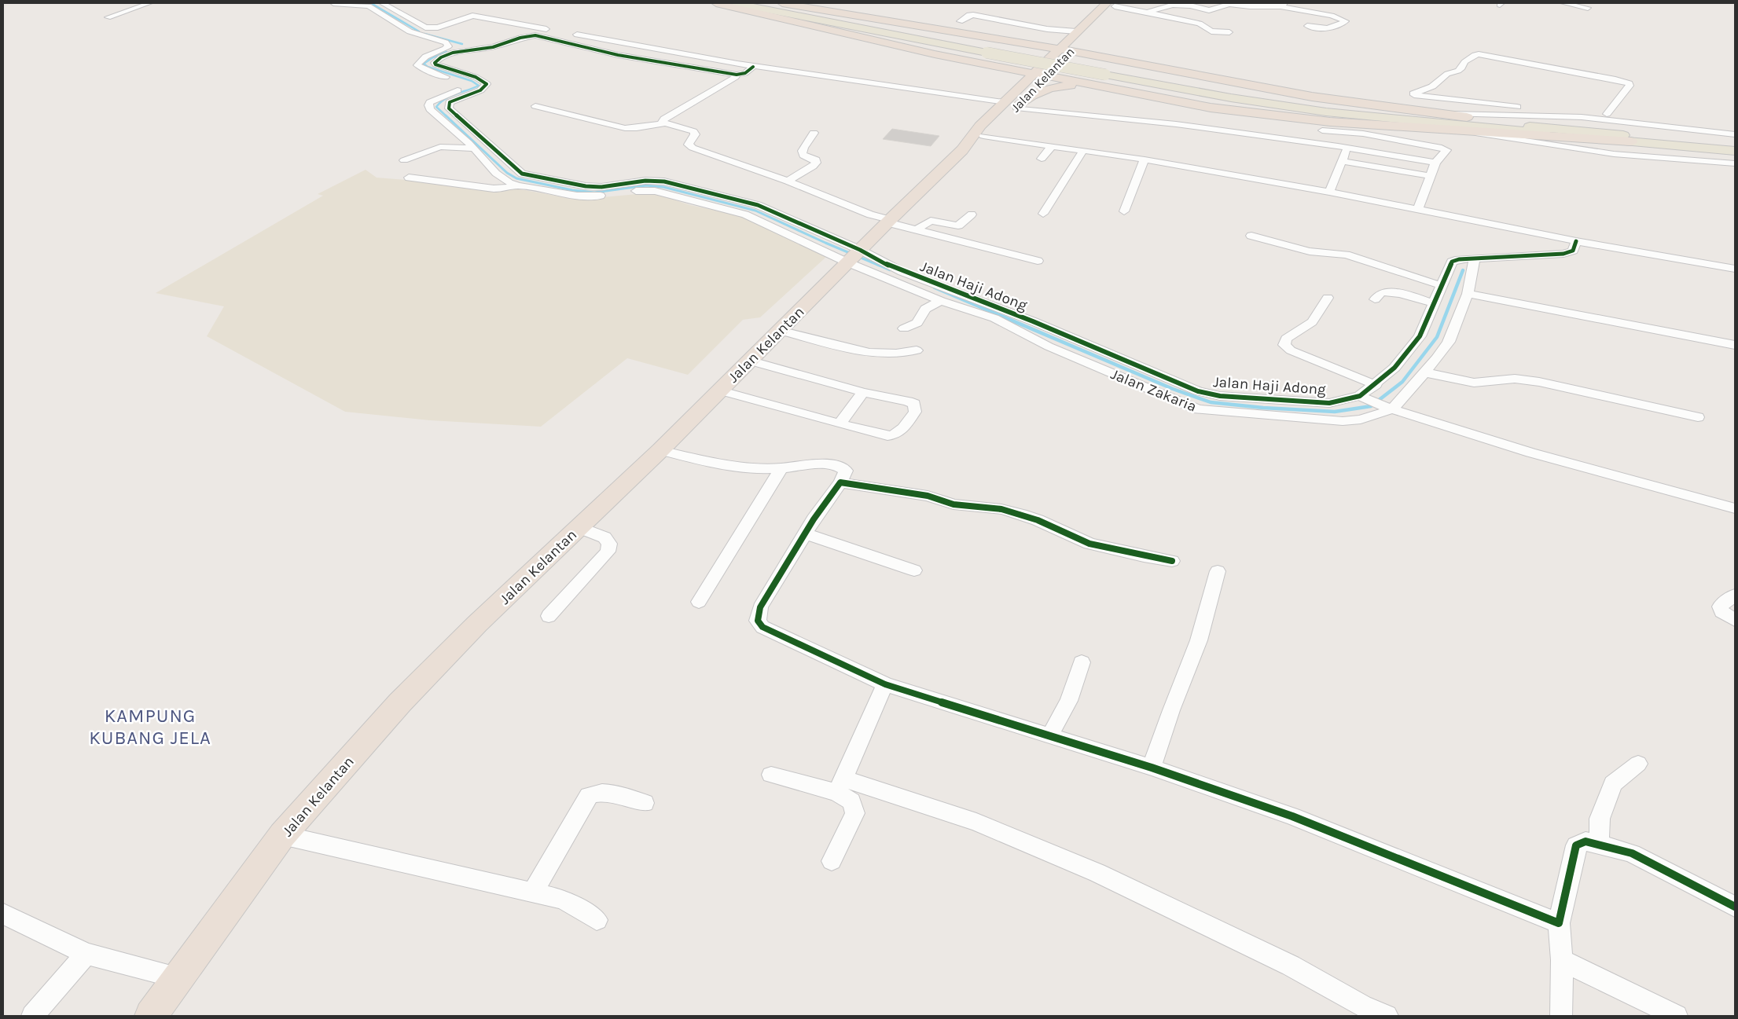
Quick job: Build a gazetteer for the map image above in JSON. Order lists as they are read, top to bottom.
{
  "streets": {
    "highway": ["Jalan Kelantan"],
    "street": ["Jalan Haji Adong", "Jalan Zakaria"]
  },
  "crossings": [
    ["Jalan Kelantan", "Jalan Haji Adong"],
    ["Jalan Kelantan", "Jalan Zakaria"],
    ["Jalan Haji Adong", "Jalan Zakaria"]
  ],
  "districts": ["KAMPUNG KUBANG JELA"]
}
